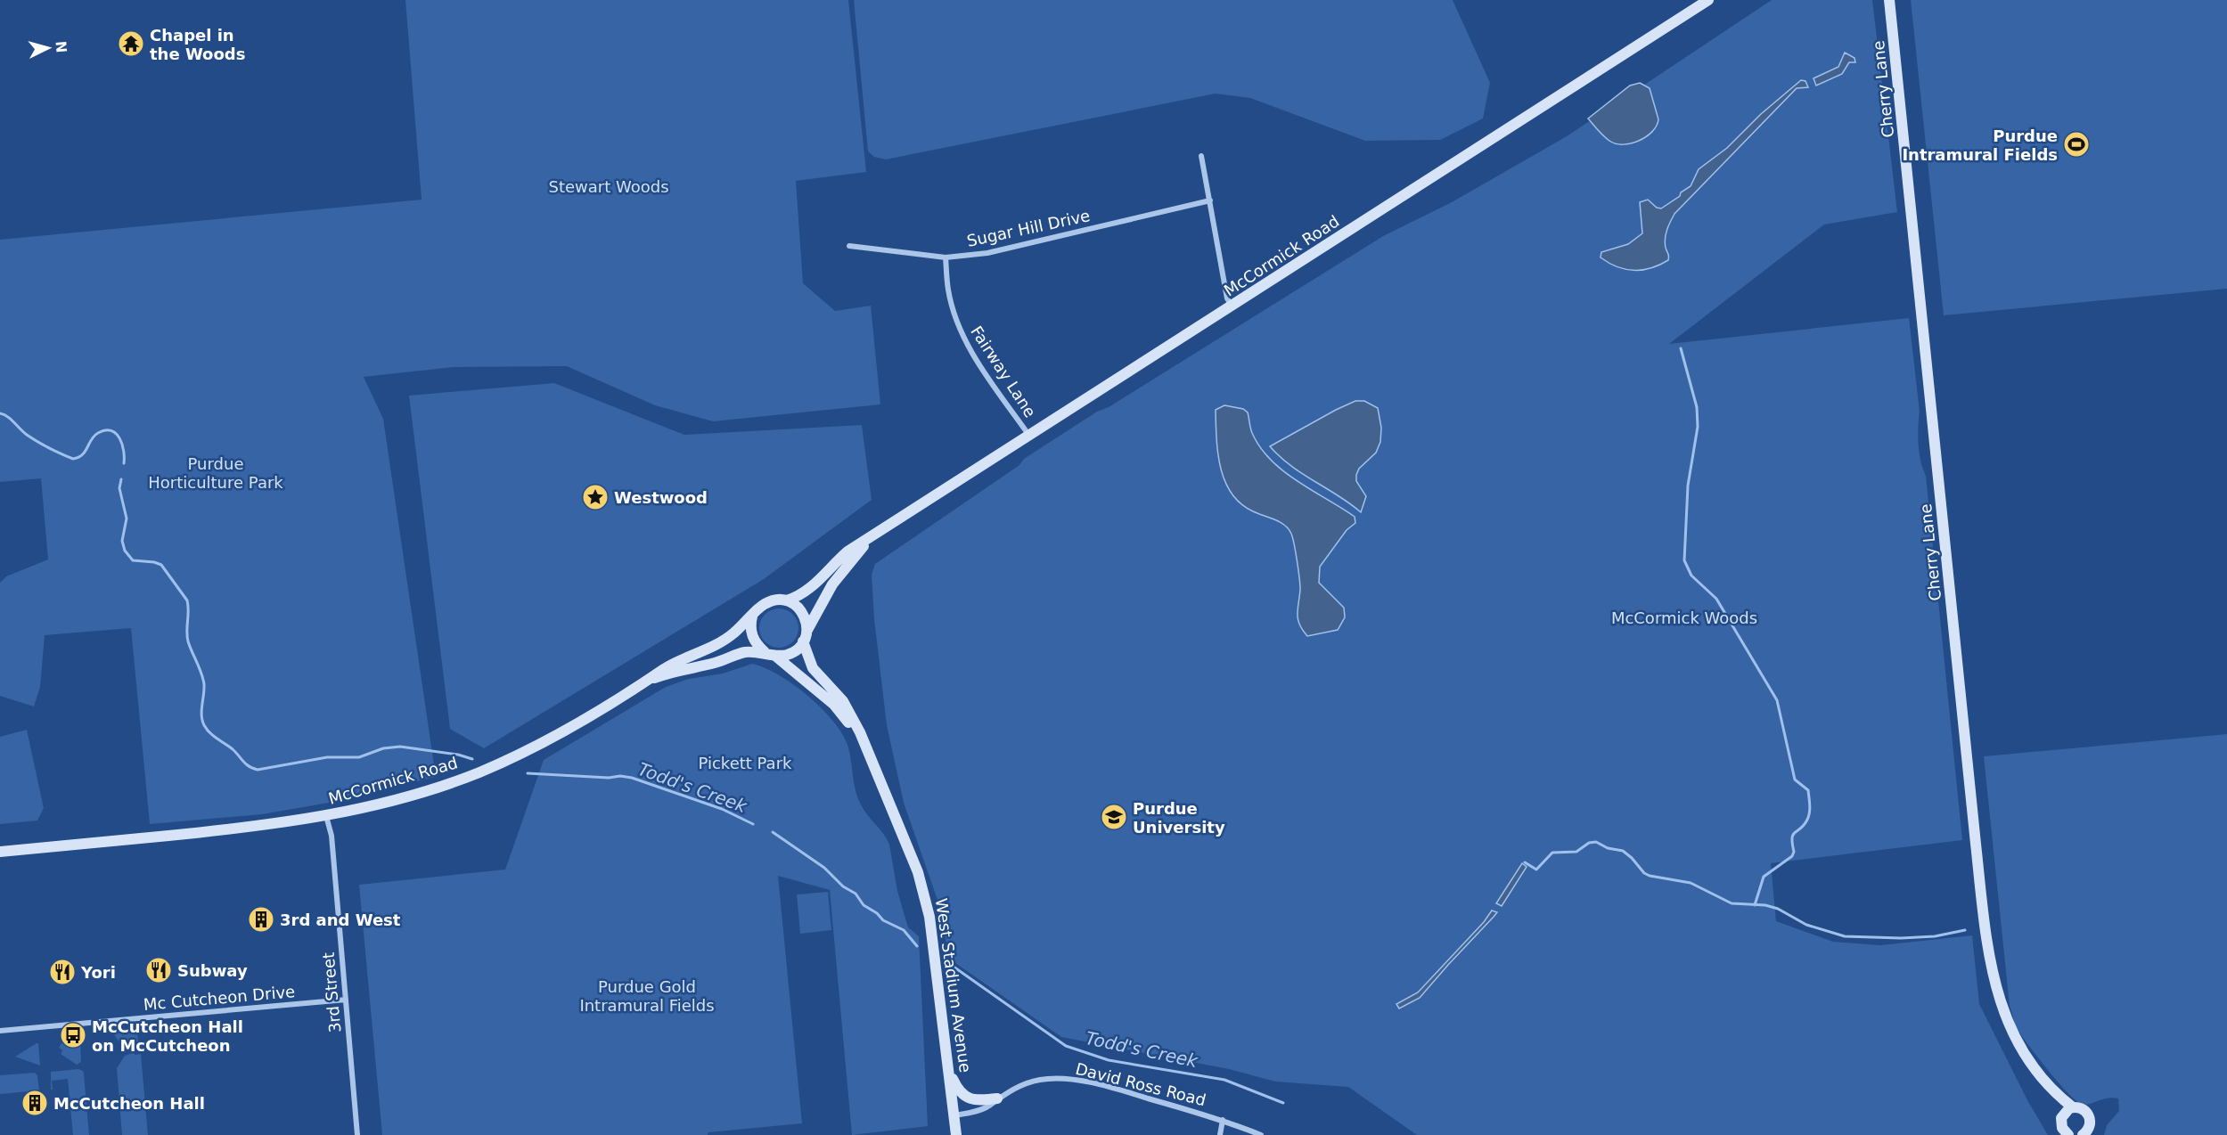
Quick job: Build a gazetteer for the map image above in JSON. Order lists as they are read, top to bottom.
{
  "streets": {
    "street": [
      "Cherry Lane",
      "Sugar Hill Drive",
      "McCormick Road",
      "Fairway Lane",
      "West Stadium Avenue",
      "3rd Street",
      "Mc Cutcheon Drive",
      "David Ross Road"
    ]
  },
  "crossings": [
    ["Sugar Hill Drive", "Fairway Lane"],
    ["McCormick Road", "Fairway Lane"],
    ["McCormick Road", "West Stadium Avenue"],
    ["McCormick Road", "3rd Street"],
    ["West Stadium Avenue", "David Ross Road"],
    ["3rd Street", "Mc Cutcheon Drive"]
  ],
  "water": ["Todd's Creek"],
  "parks": [
    "Stewart Woods",
    "Purdue Horticulture Park",
    "McCormick Woods",
    "Pickett Park",
    "Purdue Gold Intramural Fields"
  ],
  "places": {
    "temple": ["Chapel in the Woods"],
    "sports": ["Purdue Intramural Fields"],
    "place": ["Westwood"],
    "school or university": ["Purdue University"],
    "building": ["3rd and West", "McCutcheon Hall"],
    "restaurant": ["Subway", "Yori"],
    "bus stop": ["McCutcheon Hall on McCutcheon"]
  },
  "north": "right"
}
